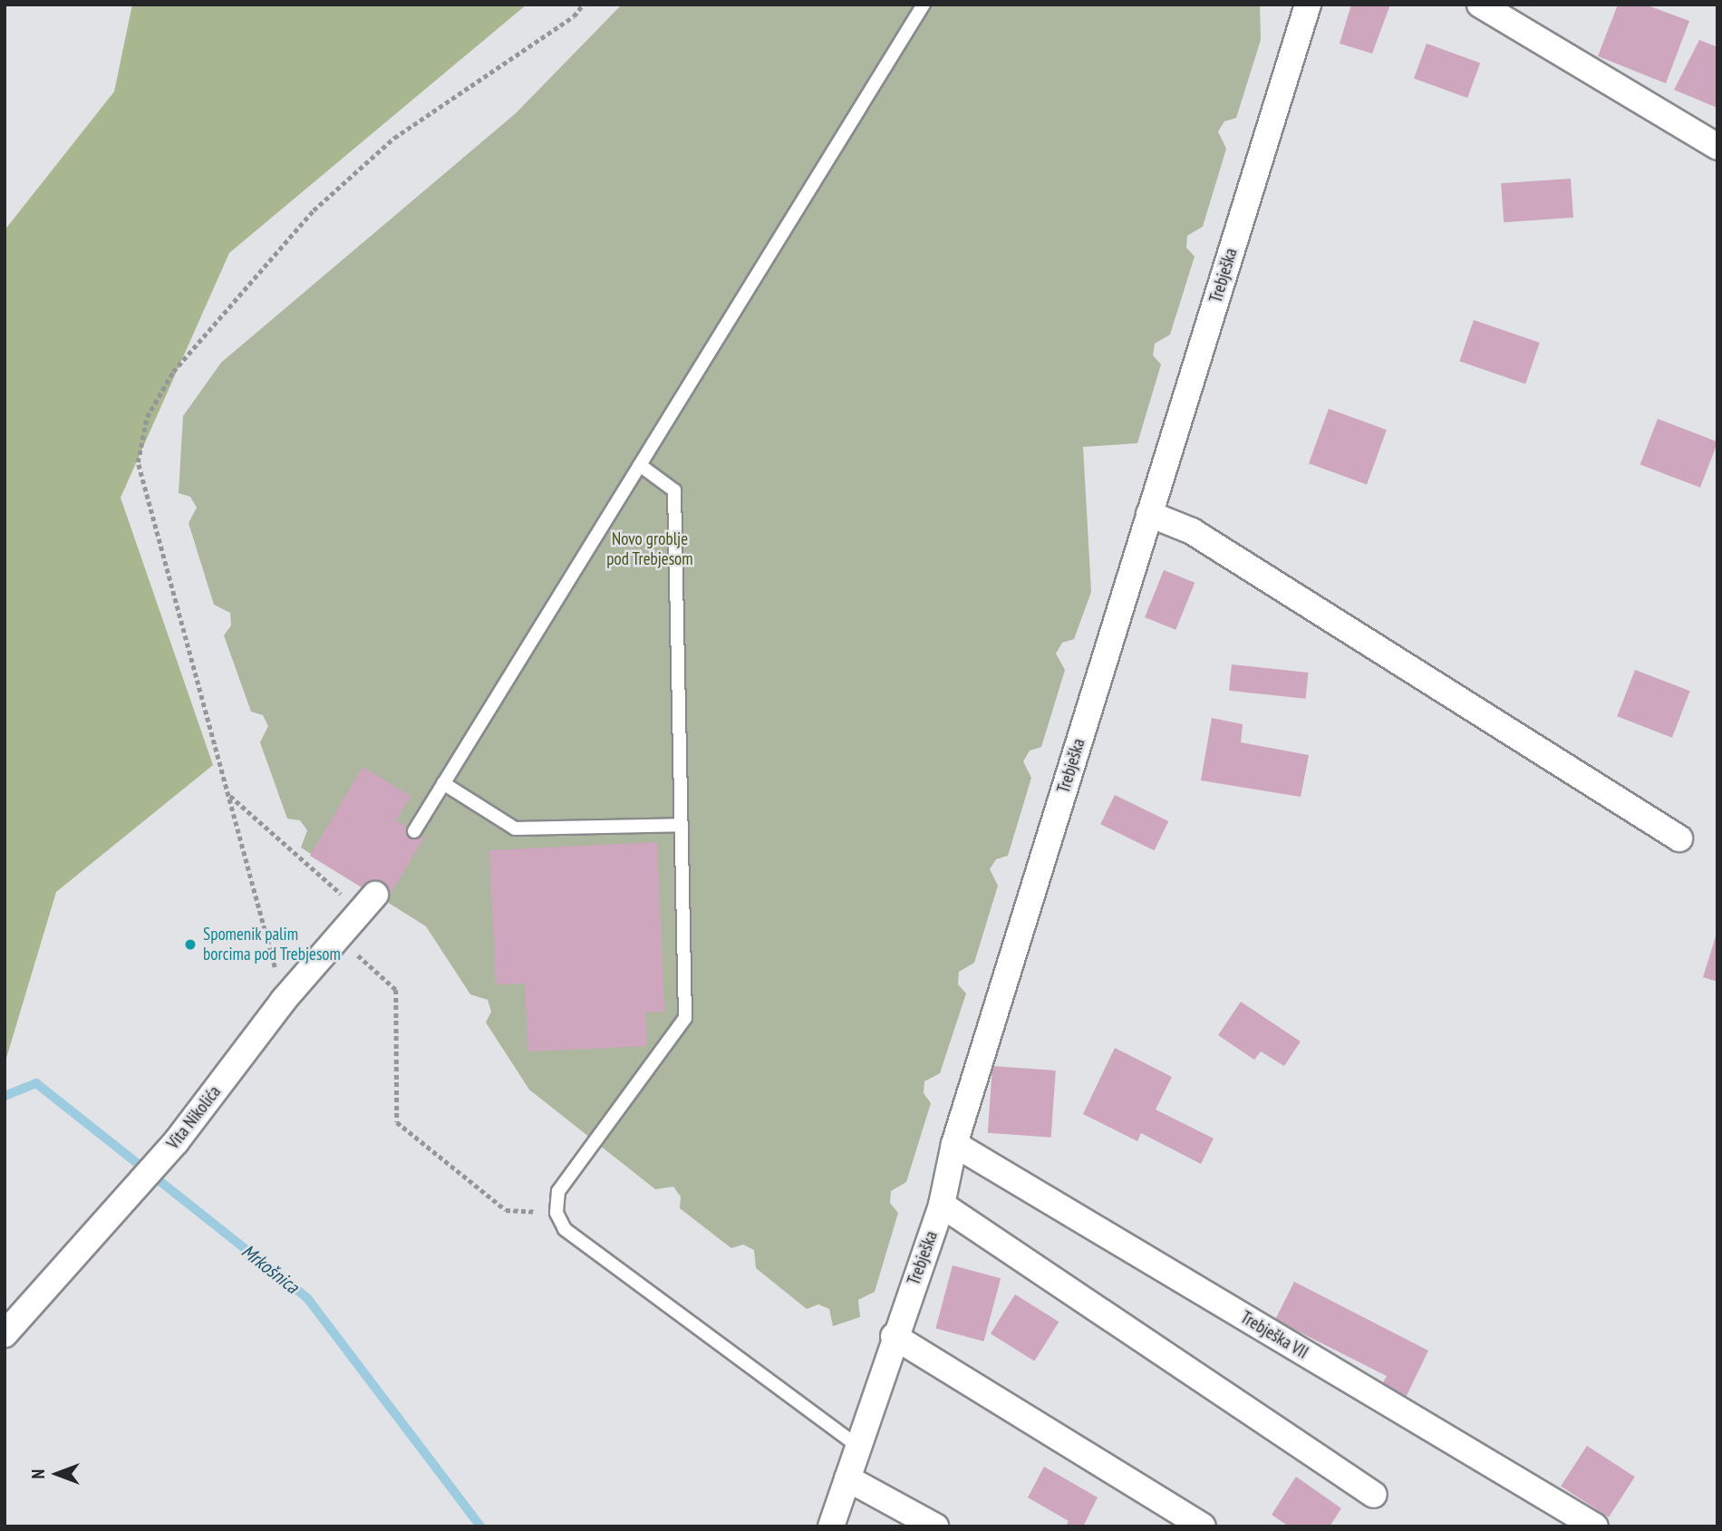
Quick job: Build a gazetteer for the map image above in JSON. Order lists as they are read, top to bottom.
{
  "streets": {
    "street": ["Trebješka", "Vita Nikolića", "Trebješka VII"]
  },
  "crossings": [
    ["Trebješka", "Trebješka VII"]
  ],
  "water": ["Mrkošnica"],
  "parks": ["Novo groblje pod Trebjesom"],
  "places": ["Spomenik palim borcima pod Trebjesom"],
  "north": "left"
}
